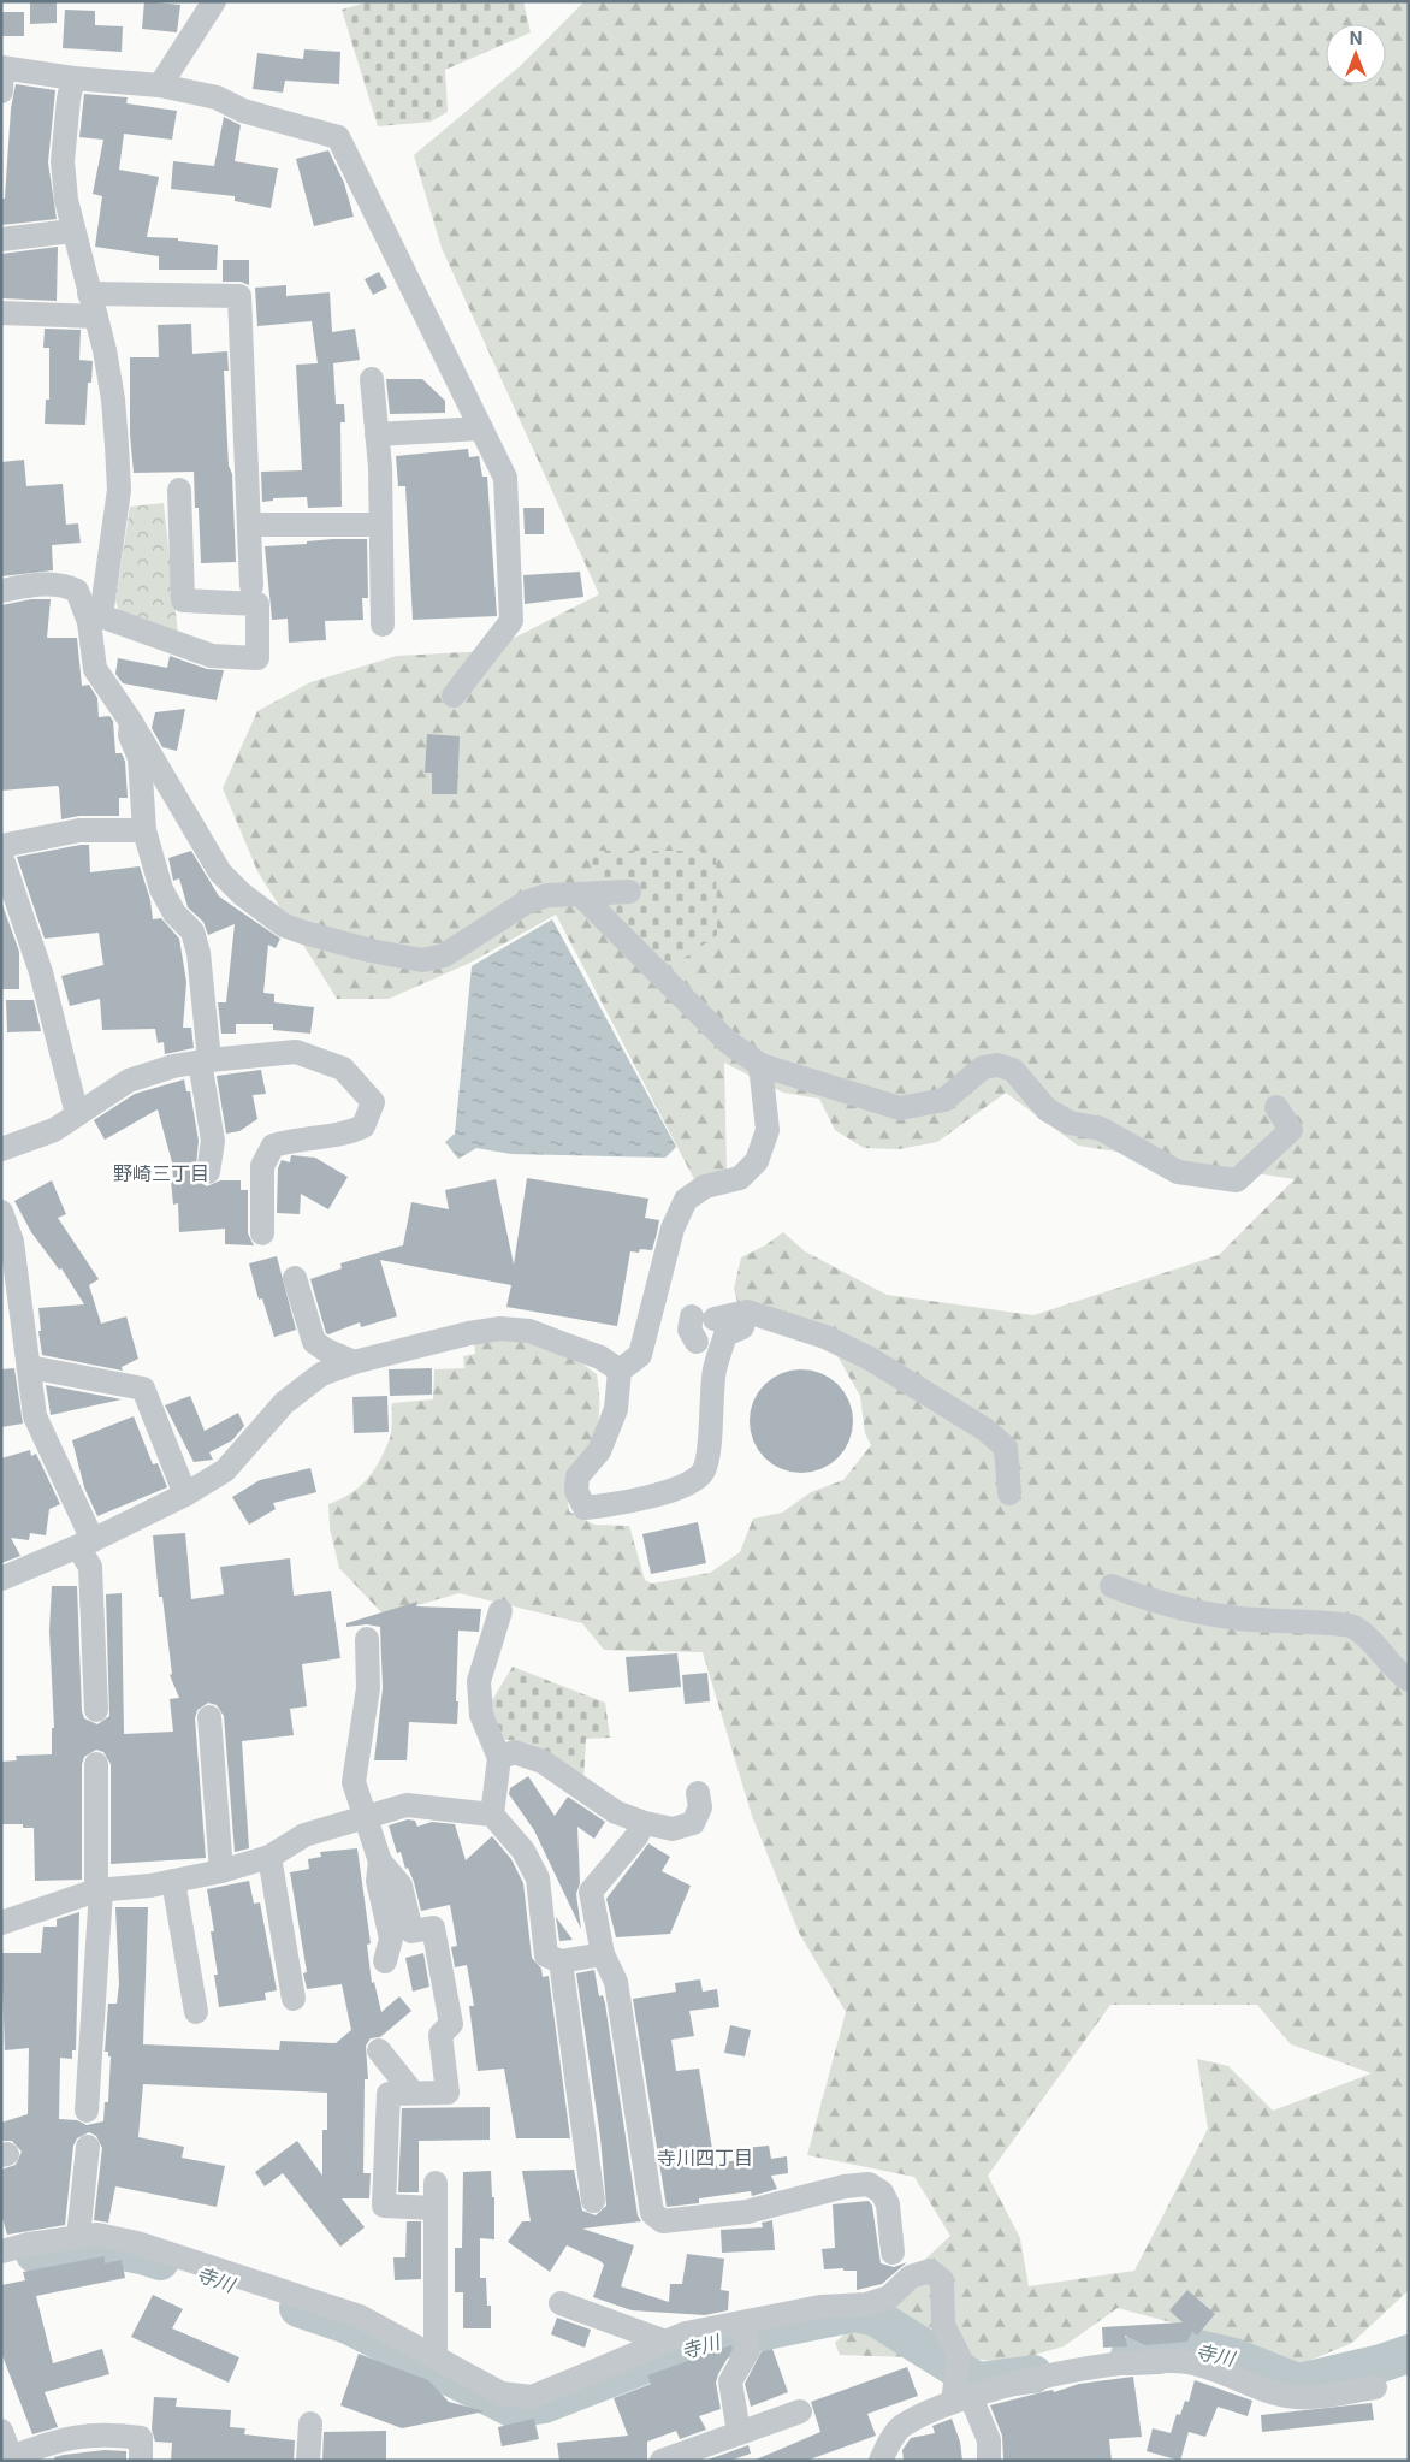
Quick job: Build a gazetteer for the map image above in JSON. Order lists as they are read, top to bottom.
{
  "districts": ["野崎三丁目", "寺川四丁目"],
  "water": ["寺川"],
  "north": "top"
}
